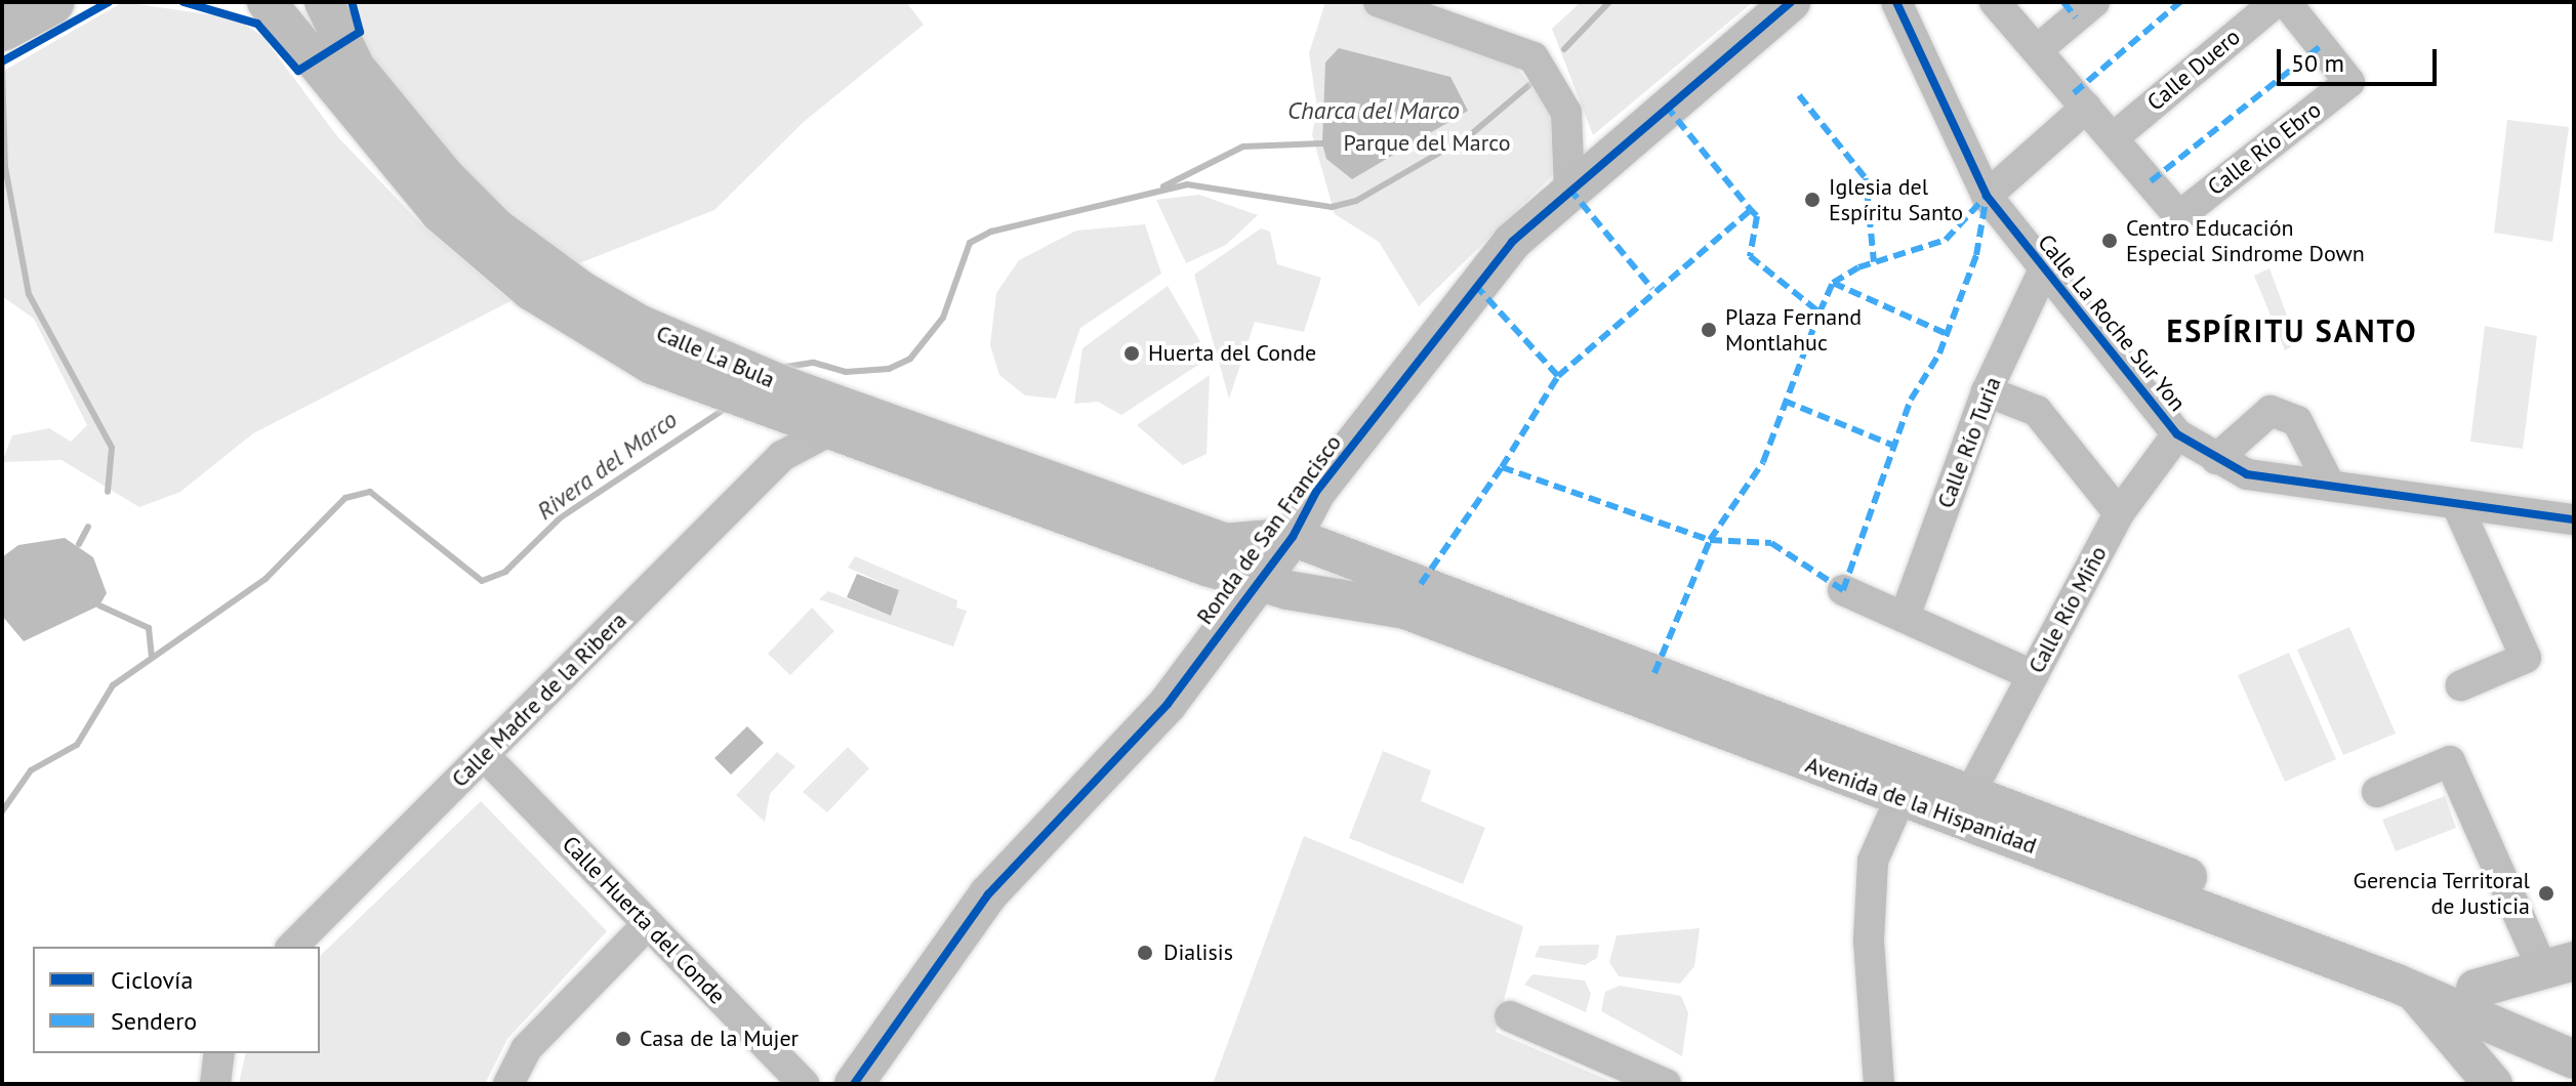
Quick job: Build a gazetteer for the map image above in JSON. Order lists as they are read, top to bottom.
{
  "streets": {
    "main road": ["Calle La Bula", "Ronda de San Francisco", "Avenida de la Hispanidad"],
    "street": [
      "Calle Duero",
      "Calle Río Ebro",
      "Calle La Roche Sur Yon",
      "Calle Río Turia",
      "Calle Río Miño",
      "Calle Madre de la Ribera",
      "Calle Huerta del Conde"
    ]
  },
  "crossings": [
    ["Calle Duero", "Calle Río Ebro"],
    ["Calle La Roche Sur Yon", "Calle Río Turia"],
    ["Calle La Roche Sur Yon", "Calle Río Miño"],
    ["Calle La Bula", "Ronda de San Francisco"],
    ["Calle La Bula", "Calle Madre de la Ribera"],
    ["Calle La Bula", "Avenida de la Hispanidad"],
    ["Ronda de San Francisco", "Avenida de la Hispanidad"],
    ["Calle Río Miño", "Avenida de la Hispanidad"],
    ["Calle Madre de la Ribera", "Calle Huerta del Conde"]
  ],
  "districts": ["ESPÍRITU SANTO"],
  "water": ["Charca del Marco", "Rivera del Marco"],
  "parks": ["Parque del Marco"],
  "places": [
    "Iglesia del Espíritu Santo",
    "Centro Educación Especial Sindrome Down",
    "Plaza Fernand Montlahuc",
    "Huerta del Conde",
    "Gerencia Territoral de Justicia",
    "Dialisis",
    "Casa de la Mujer"
  ],
  "legend": ["Ciclovía", "Sendero"],
  "scale_bar": "50 m"
}
